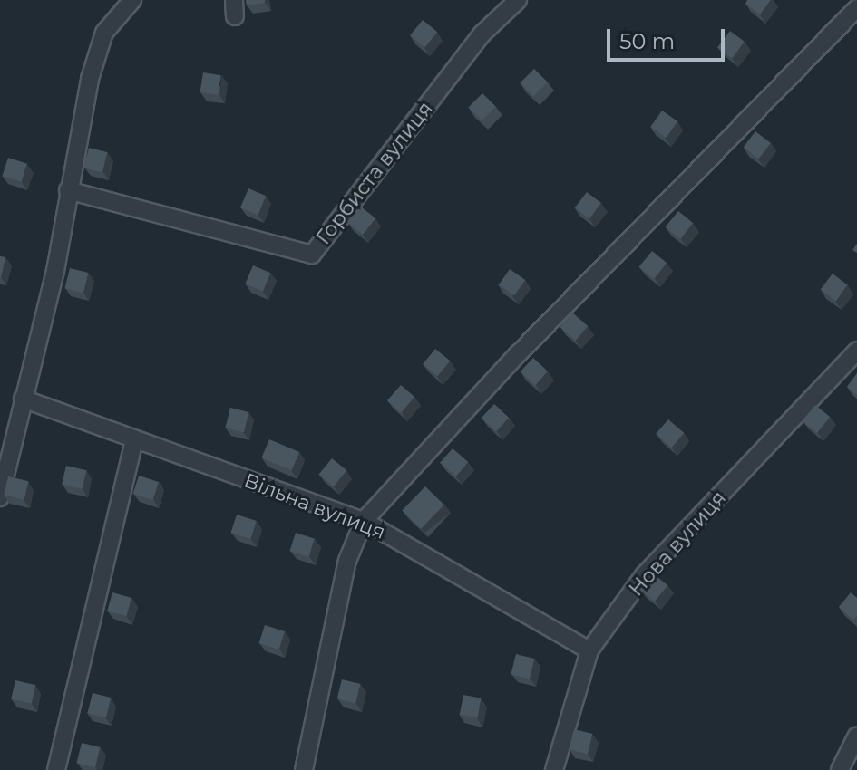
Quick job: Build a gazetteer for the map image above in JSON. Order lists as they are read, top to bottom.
{
  "streets": {
    "street": ["Горбиста вулиця", "Вільна вулиця", "Нова вулиця"]
  },
  "crossings": [
    ["Вільна вулиця", "Нова вулиця"]
  ],
  "scale_bar": "50 m"
}
